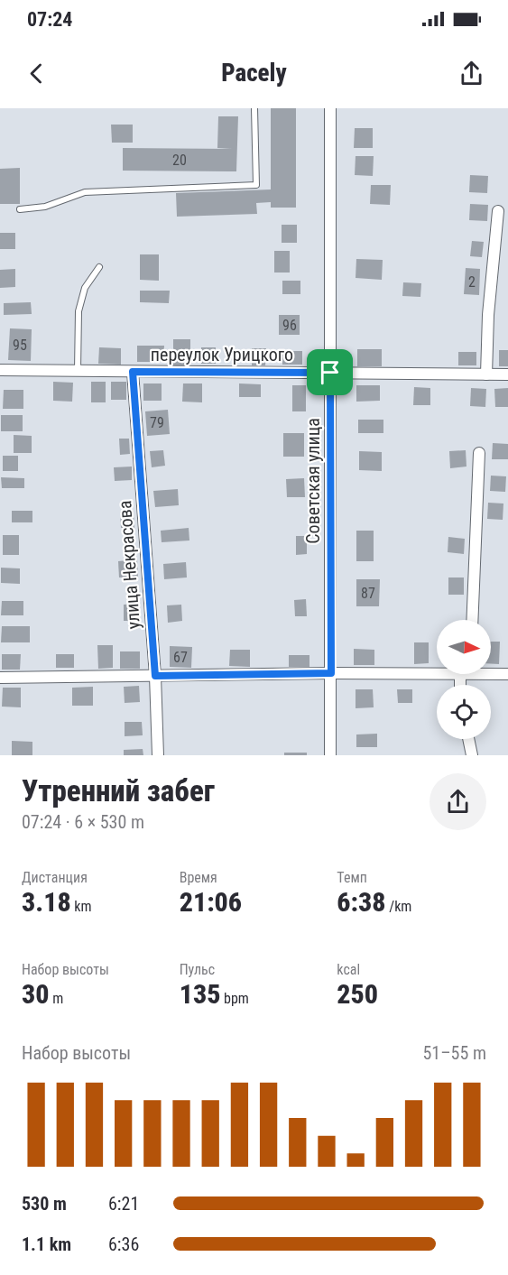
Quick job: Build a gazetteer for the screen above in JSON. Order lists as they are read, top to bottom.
{
  "streets": {
    "street": ["переулок Урицкого", "Советская улица", "улица Некрасова"]
  },
  "crossings": [
    ["переулок Урицкого", "Советская улица"],
    ["переулок Урицкого", "улица Некрасова"]
  ],
  "house_numbers": [
    "20",
    "2",
    "96",
    "95",
    "79",
    "87",
    "67"
  ],
  "north": "right",
  "page": {
    "status": "07:24",
    "header": "Pacely",
    "heading": ["Утренний забег", "07:24 · 6 × 530 m"],
    "stats": [
      ["Дистанция", "3.18 km"],
      ["Время", "21:06"],
      ["Темп", "6:38 /km"],
      ["Набор высоты", "30 m"],
      ["Пульс", "135 bpm"],
      ["kcal", "250"]
    ],
    "chart": ["Набор высоты", "51–55 m"],
    "list": [
      {
        "name": "530 m",
        "note": "6:21"
      },
      {
        "name": "1.1 km",
        "note": "6:36"
      }
    ]
  }
}
